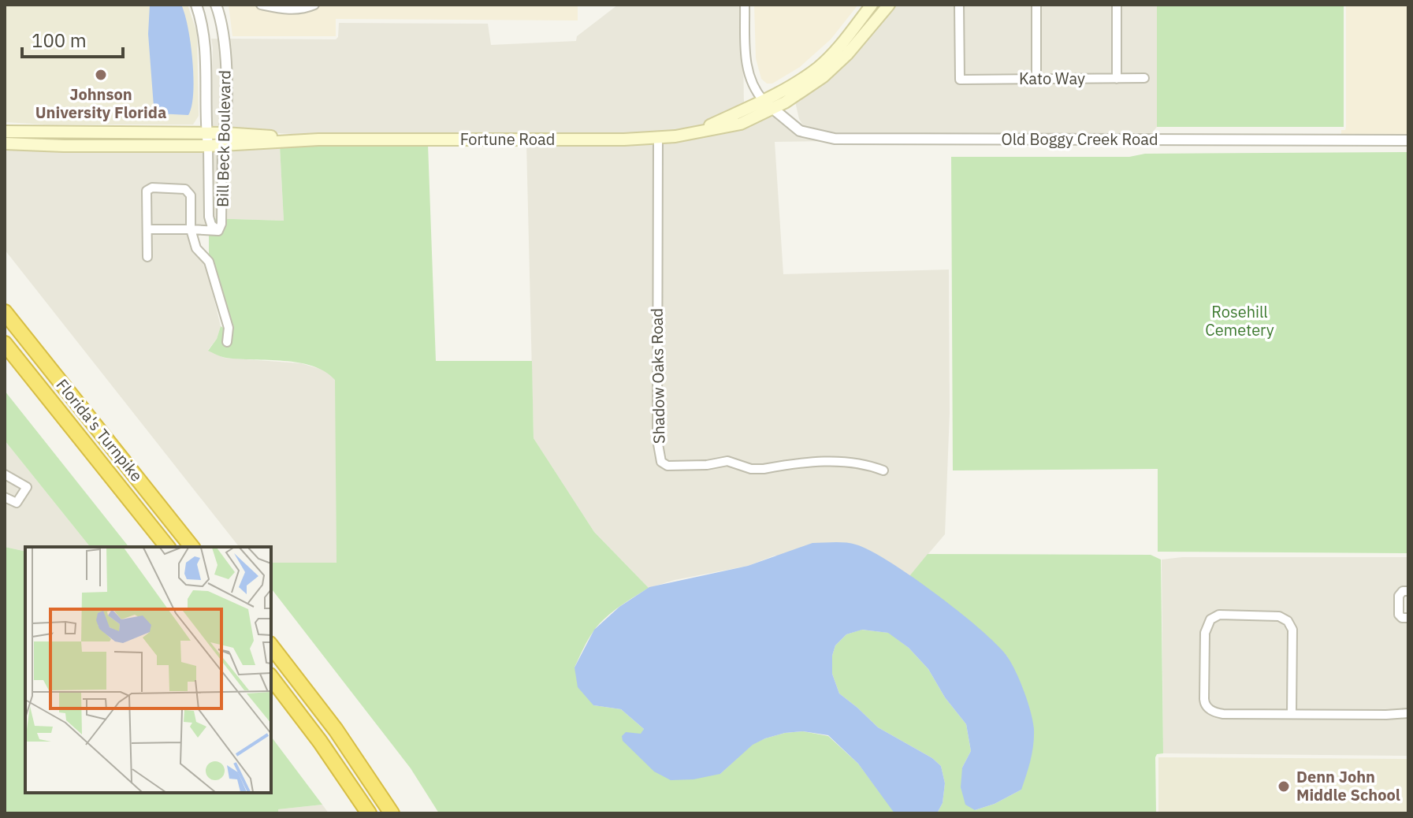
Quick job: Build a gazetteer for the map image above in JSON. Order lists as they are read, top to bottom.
{
  "streets": {
    "highway": ["Florida's Turnpike"],
    "main road": ["Fortune Road"],
    "street": [
      "Kato Way",
      "Bill Beck Boulevard",
      "Old Boggy Creek Road",
      "Shadow Oaks Road"
    ]
  },
  "crossings": [
    ["Bill Beck Boulevard", "Fortune Road"],
    ["Fortune Road", "Old Boggy Creek Road"],
    ["Fortune Road", "Shadow Oaks Road"]
  ],
  "parks": ["Rosehill Cemetery"],
  "places": ["Johnson University Florida", "Denn John Middle School"],
  "scale_bar": "100 m"
}
